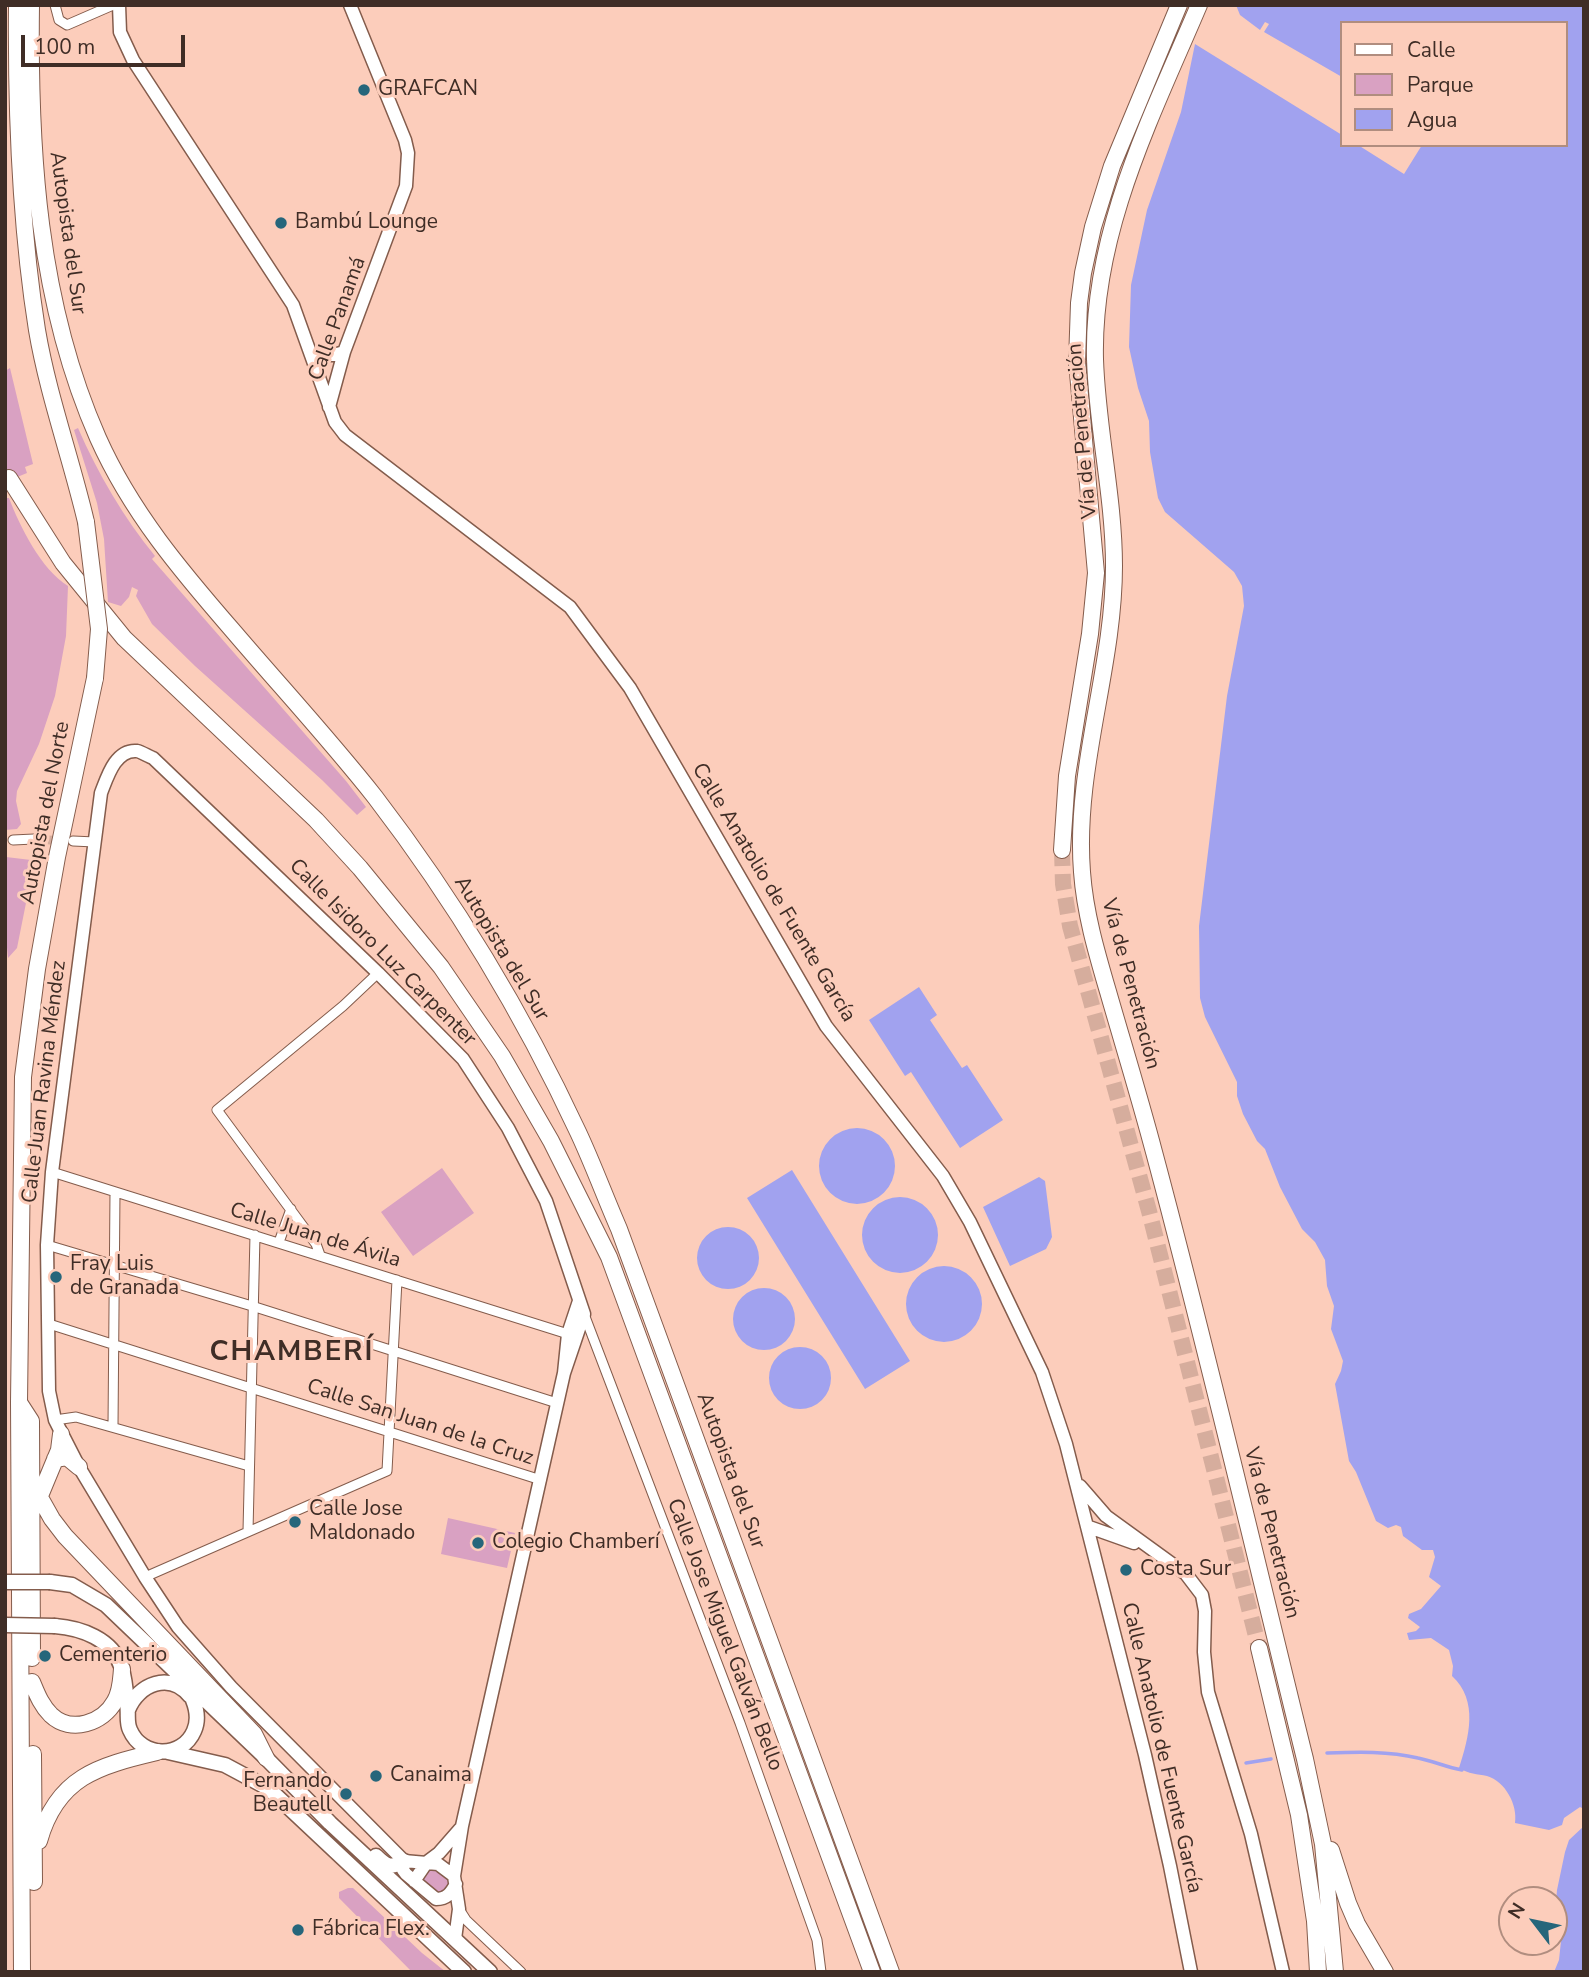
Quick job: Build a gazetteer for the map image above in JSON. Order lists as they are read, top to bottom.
{
  "streets": {
    "highway": ["Autopista del Sur", "Vía de Penetración", "Autopista del Norte"],
    "street": [
      "Calle Panamá",
      "Calle Anatolio de Fuente García",
      "Calle Isidoro Luz Carpenter",
      "Calle Juan Ravina Méndez",
      "Calle Juan de Ávila",
      "Calle San Juan de la Cruz",
      "Calle Jose Miguel Galván Bello"
    ]
  },
  "crossings": [
    ["Calle Panamá", "Calle Anatolio de Fuente García"],
    ["Calle Isidoro Luz Carpenter", "Calle Juan Ravina Méndez"],
    ["Calle Isidoro Luz Carpenter", "Calle Jose Miguel Galván Bello"],
    ["Calle Juan Ravina Méndez", "Calle Juan de Ávila"],
    ["Calle Juan Ravina Méndez", "Calle San Juan de la Cruz"]
  ],
  "districts": ["CHAMBERÍ"],
  "places": [
    "GRAFCAN",
    "Bambú Lounge",
    "Fray Luis de Granada",
    "Calle Jose Maldonado",
    "Colegio Chamberí",
    "Costa Sur",
    "Cementerio",
    "Canaima",
    "Fernando Beautell",
    "Fábrica Flex."
  ],
  "legend": ["Calle", "Parque", "Agua"],
  "scale_bar": "100 m",
  "north": "top left"
}
